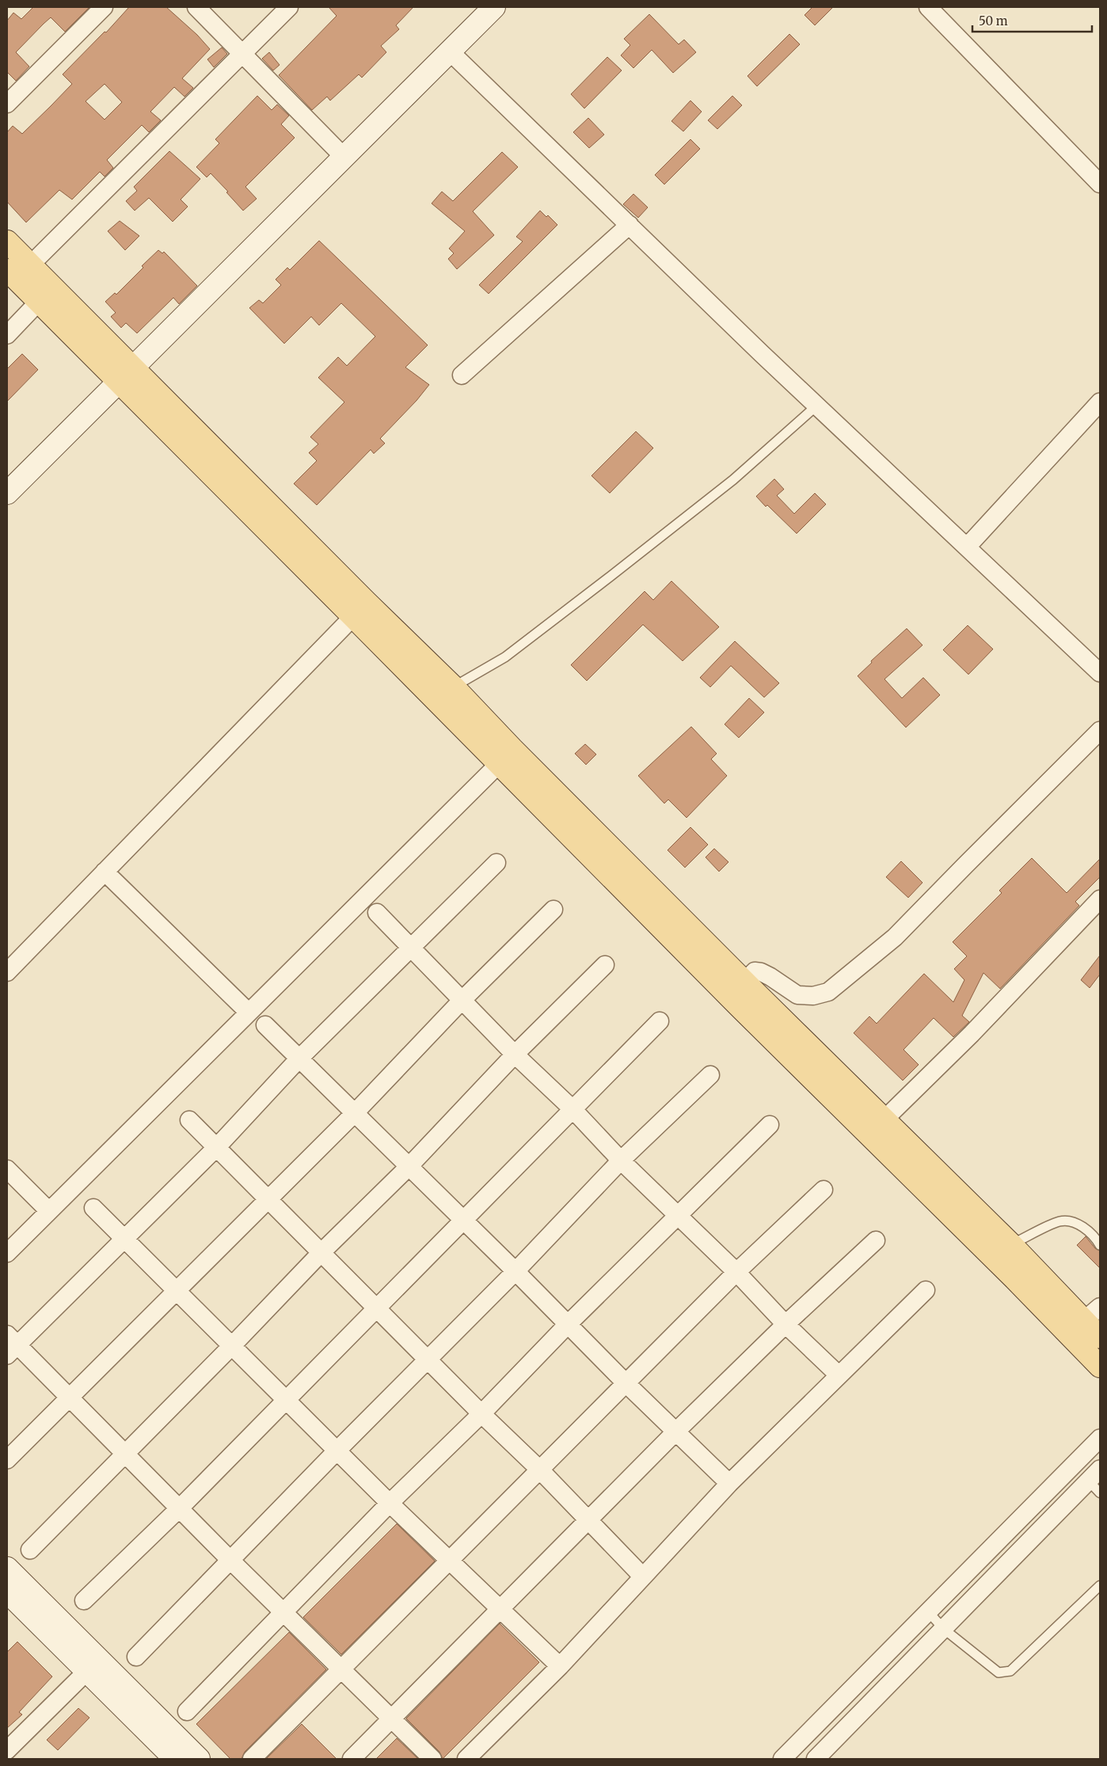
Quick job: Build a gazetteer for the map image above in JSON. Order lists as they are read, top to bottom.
{
  "scale_bar": "50 m"
}
